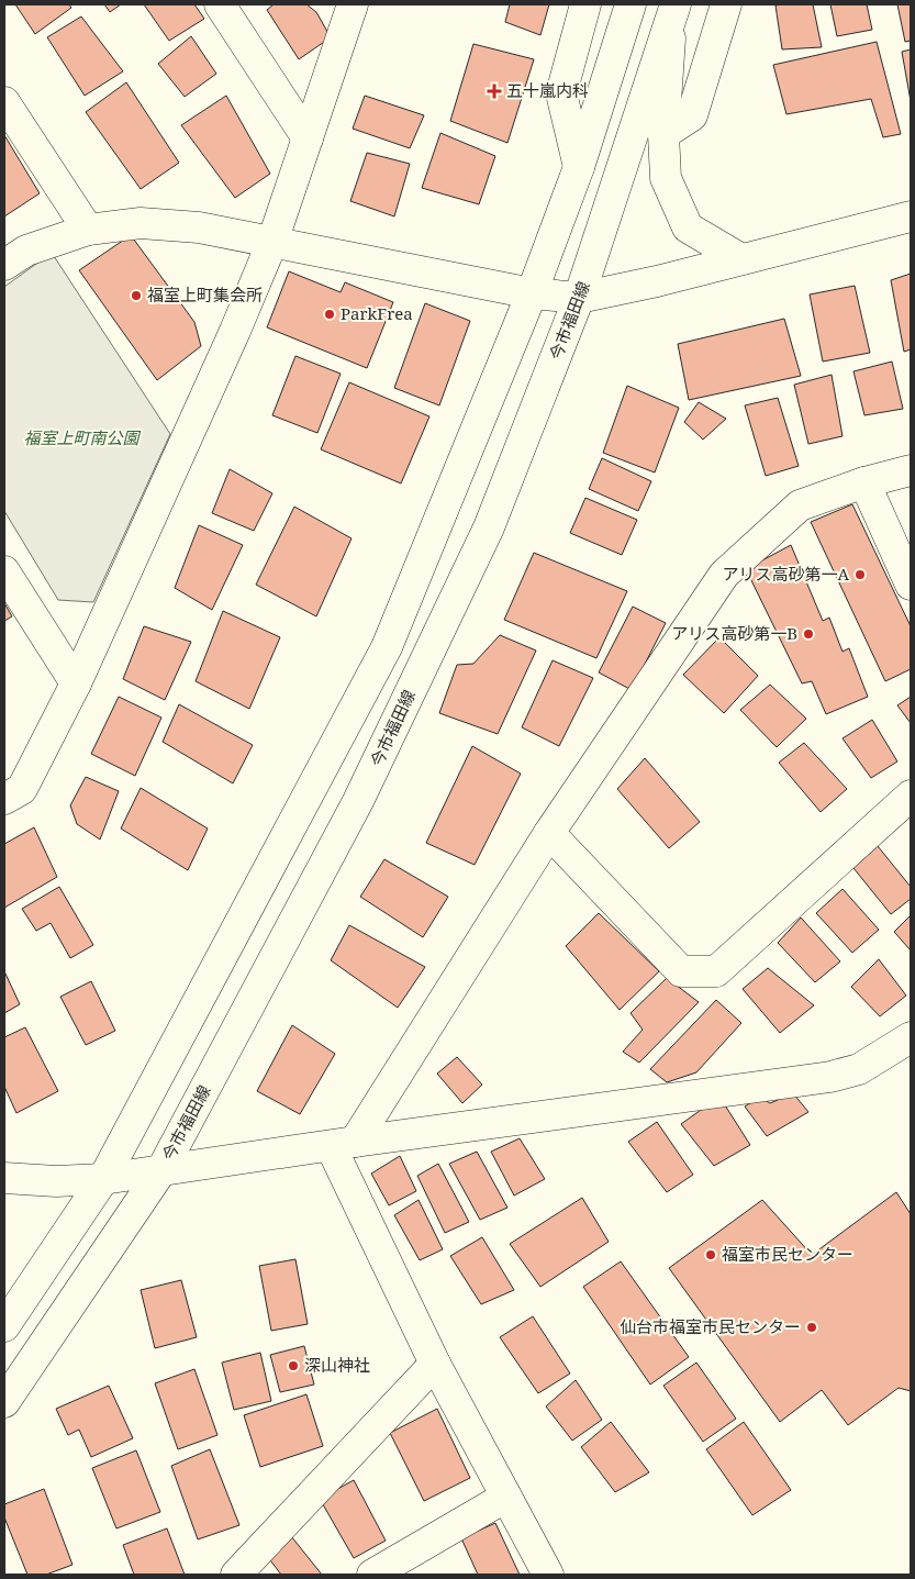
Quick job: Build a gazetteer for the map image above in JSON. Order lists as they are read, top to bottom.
{
  "streets": {
    "street": ["今市福田線"]
  },
  "parks": ["福室上町南公園"],
  "places": {
    "health": ["五十嵐内科"],
    "other": [
      "福室上町集会所",
      "ParkFrea",
      "アリス高砂第一A",
      "アリス高砂第一B",
      "福室市民センター",
      "仙台市福室市民センター",
      "深山神社"
    ]
  }
}
